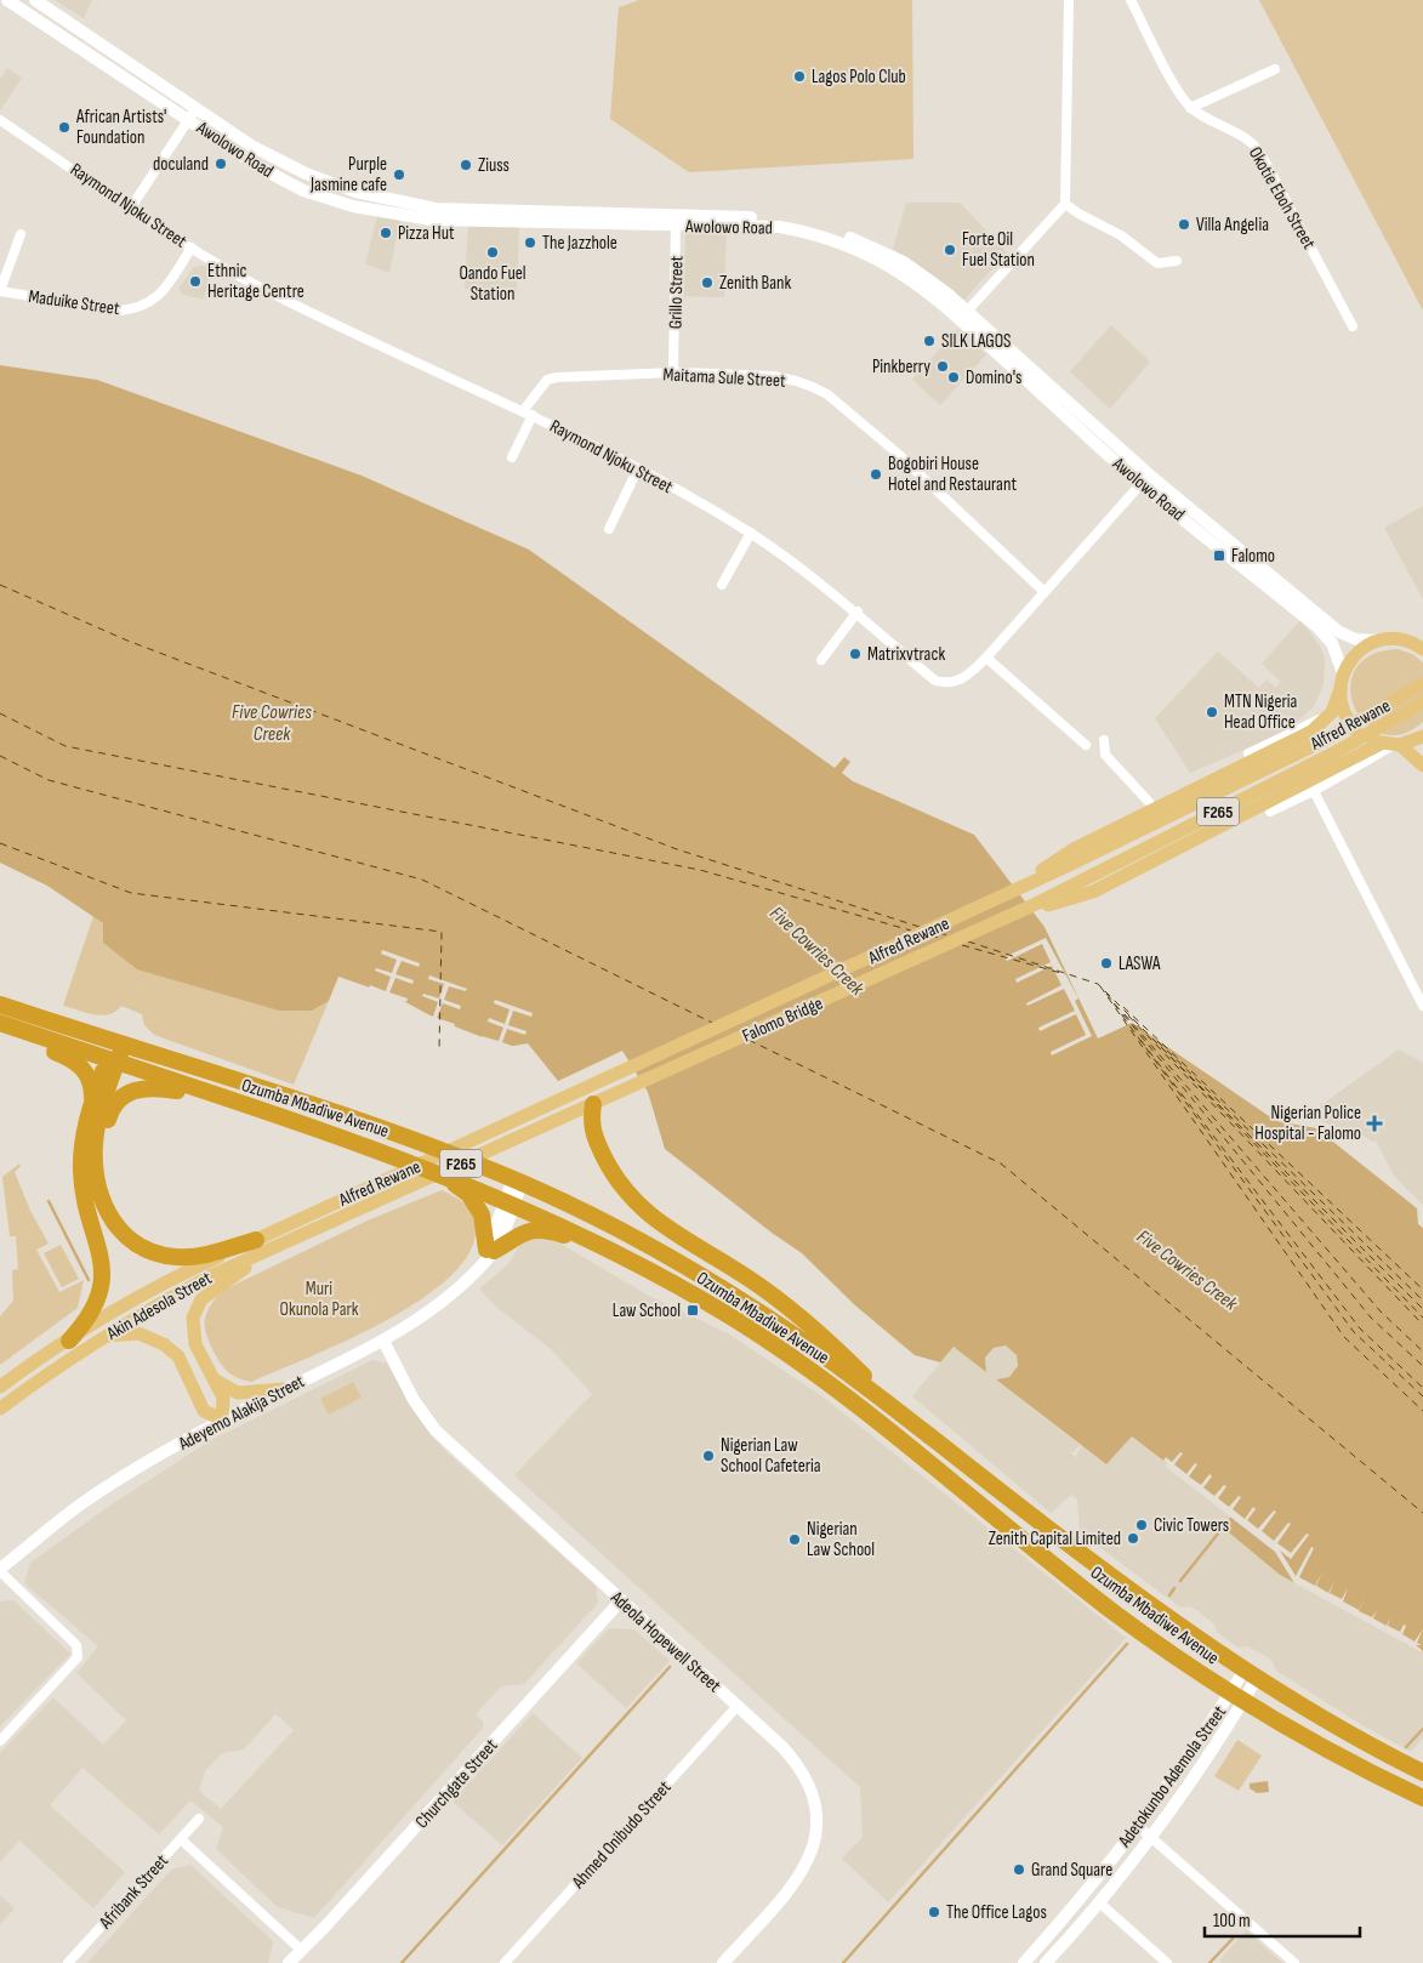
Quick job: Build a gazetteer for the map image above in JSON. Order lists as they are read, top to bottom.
{
  "streets": {
    "highway": ["Ozumba Mbadiwe Avenue"],
    "main road": [
      "Awolowo Road",
      "Alfred Rewane",
      "F265",
      "Falomo Bridge",
      "Akin Adesola Street",
      "Adeyemo Alakija Street",
      "Adeola Hopewell Street",
      "Adetokunbo Ademola Street",
      "Churchgate Street"
    ],
    "street": [
      "Okotie Eboh Street",
      "Raymond Njoku Street",
      "Grillo Street",
      "Maduike Street",
      "Maitama Sule Street",
      "Ahmed Onibudo Street",
      "Afribank Street"
    ]
  },
  "crossings": [
    ["Awolowo Road", "Raymond Njoku Street"],
    ["Awolowo Road", "Grillo Street"],
    ["Raymond Njoku Street", "Maduike Street"],
    ["Raymond Njoku Street", "Maitama Sule Street"],
    ["Grillo Street", "Maitama Sule Street"],
    ["Alfred Rewane", "Akin Adesola Street"],
    ["Falomo Bridge", "Akin Adesola Street"],
    ["Ozumba Mbadiwe Avenue", "Adeyemo Alakija Street"],
    ["Ozumba Mbadiwe Avenue", "Adetokunbo Ademola Street"],
    ["Adeyemo Alakija Street", "Adeola Hopewell Street"],
    ["Adeola Hopewell Street", "Churchgate Street"],
    ["Adeola Hopewell Street", "Ahmed Onibudo Street"]
  ],
  "water": ["Five Cowries Creek"],
  "parks": ["Muri Okunola Park"],
  "places": {
    "other": [
      "Lagos Polo Club",
      "African Artists' Foundation",
      "doculand",
      "Ziuss",
      "Purple Jasmine cafe",
      "Villa Angelia",
      "Pizza Hut",
      "The Jazzhole",
      "Forte Oil Fuel Station",
      "Oando Fuel Station",
      "Ethnic Heritage Centre",
      "Zenith Bank",
      "SILK LAGOS",
      "Pinkberry",
      "Domino's",
      "Bogobiri House Hotel and Restaurant",
      "Matrixvtrack",
      "MTN Nigeria Head Office",
      "LASWA",
      "Nigerian Law School Cafeteria",
      "Civic Towers",
      "Zenith Capital Limited",
      "Nigerian Law School",
      "Grand Square",
      "The Office Lagos"
    ],
    "transit": ["Falomo", "Law School"],
    "health": ["Nigerian Police Hospital - Falomo"]
  },
  "scale_bar": "100 m"
}
